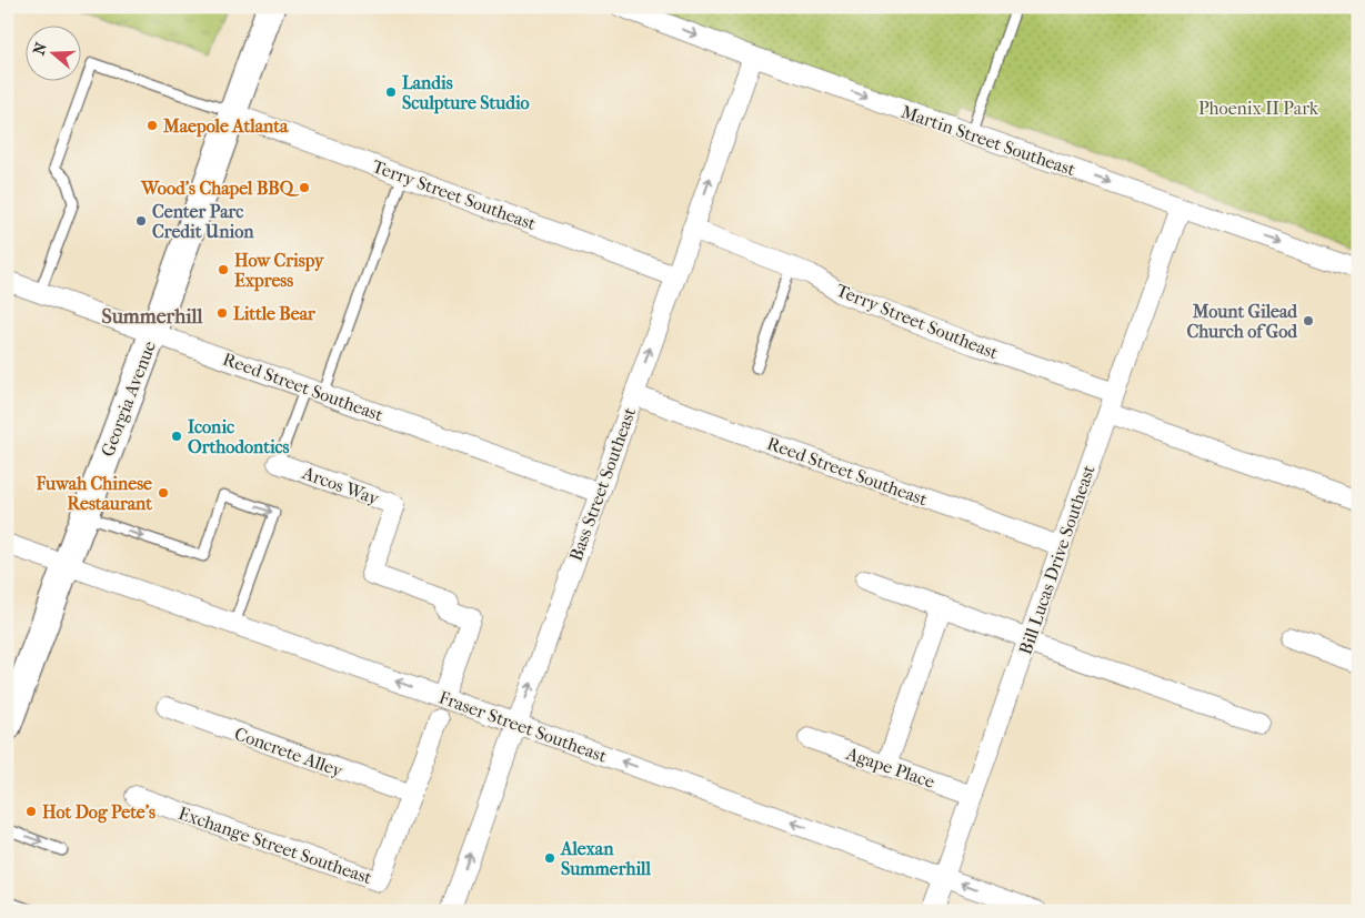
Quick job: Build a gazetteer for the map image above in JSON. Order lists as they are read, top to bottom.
{
  "streets": {
    "main road": ["Georgia Avenue"],
    "street": [
      "Martin Street Southeast",
      "Terry Street Southeast",
      "Reed Street Southeast",
      "Bass Street Southeast",
      "Arcos Way",
      "Bill Lucas Drive Southeast",
      "Fraser Street Southeast",
      "Concrete Alley",
      "Agape Place",
      "Exchange Street Southeast"
    ]
  },
  "crossings": [
    ["Martin Street Southeast", "Bass Street Southeast"],
    ["Martin Street Southeast", "Bill Lucas Drive Southeast"],
    ["Terry Street Southeast", "Georgia Avenue"],
    ["Terry Street Southeast", "Bass Street Southeast"],
    ["Terry Street Southeast", "Bill Lucas Drive Southeast"],
    ["Reed Street Southeast", "Georgia Avenue"],
    ["Reed Street Southeast", "Bass Street Southeast"],
    ["Reed Street Southeast", "Bill Lucas Drive Southeast"],
    ["Georgia Avenue", "Fraser Street Southeast"],
    ["Bass Street Southeast", "Fraser Street Southeast"],
    ["Arcos Way", "Fraser Street Southeast"],
    ["Bill Lucas Drive Southeast", "Fraser Street Southeast"],
    ["Bill Lucas Drive Southeast", "Agape Place"],
    ["Concrete Alley", "Exchange Street Southeast"]
  ],
  "one_way": ["Martin Street Southeast", "Bass Street Southeast", "Fraser Street Southeast"],
  "districts": ["Summerhill"],
  "parks": ["Phoenix II Park"],
  "places": [
    "Landis Sculpture Studio",
    "Maepole Atlanta",
    "Wood’s Chapel BBQ",
    "Center Parc Credit Union",
    "How Crispy Express",
    "Little Bear",
    "Mount Gilead Church of God",
    "Iconic Orthodontics",
    "Fuwah Chinese Restaurant",
    "Hot Dog Pete's",
    "Alexan Summerhill"
  ],
  "north": "left"
}
